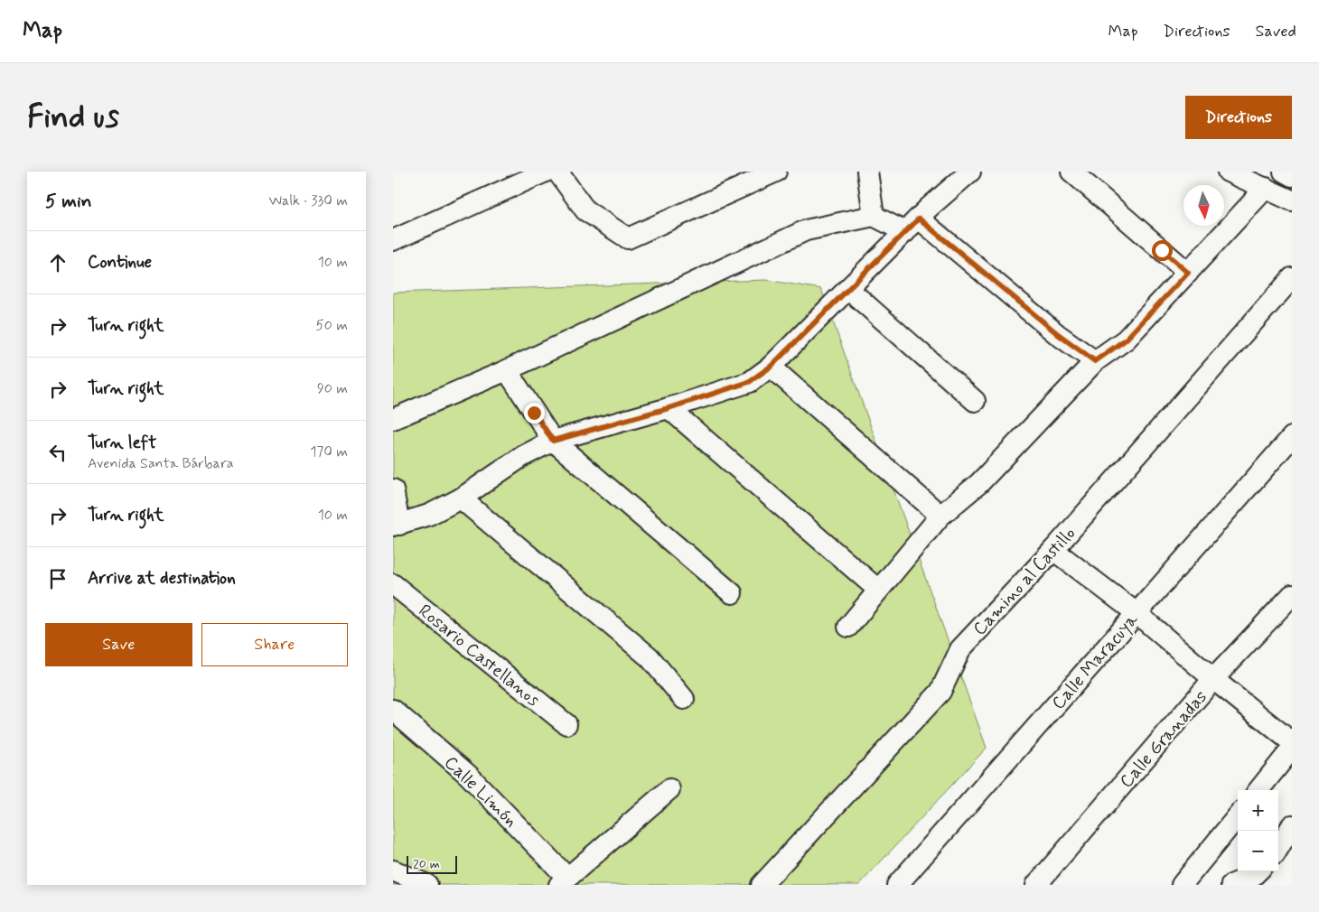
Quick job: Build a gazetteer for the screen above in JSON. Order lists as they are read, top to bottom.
{
  "streets": {
    "street": [
      "Camino al Castillo",
      "Rosario Castellanos",
      "Calle Maracuya",
      "Calle Granadas",
      "Calle Limón"
    ]
  },
  "scale_bar": "20 m",
  "north": "bottom",
  "page": {
    "header": "Map",
    "nav": ["Map", "Directions", "Saved"],
    "buttons": [
      "Directions",
      ["Save", "Share"]
    ],
    "title": "Find us",
    "heading": ["5 min", "Walk · 330 m"],
    "list": [
      ["Continue", "10 m"],
      ["Turn right", "50 m"],
      ["Turn right", "90 m"],
      ["Turn left", "Avenida Santa Bárbara", "170 m"],
      ["Turn right", "10 m"],
      "Arrive at destination"
    ],
    "map_buttons": ["+", "−"],
    "scale": "20 m"
  }
}
